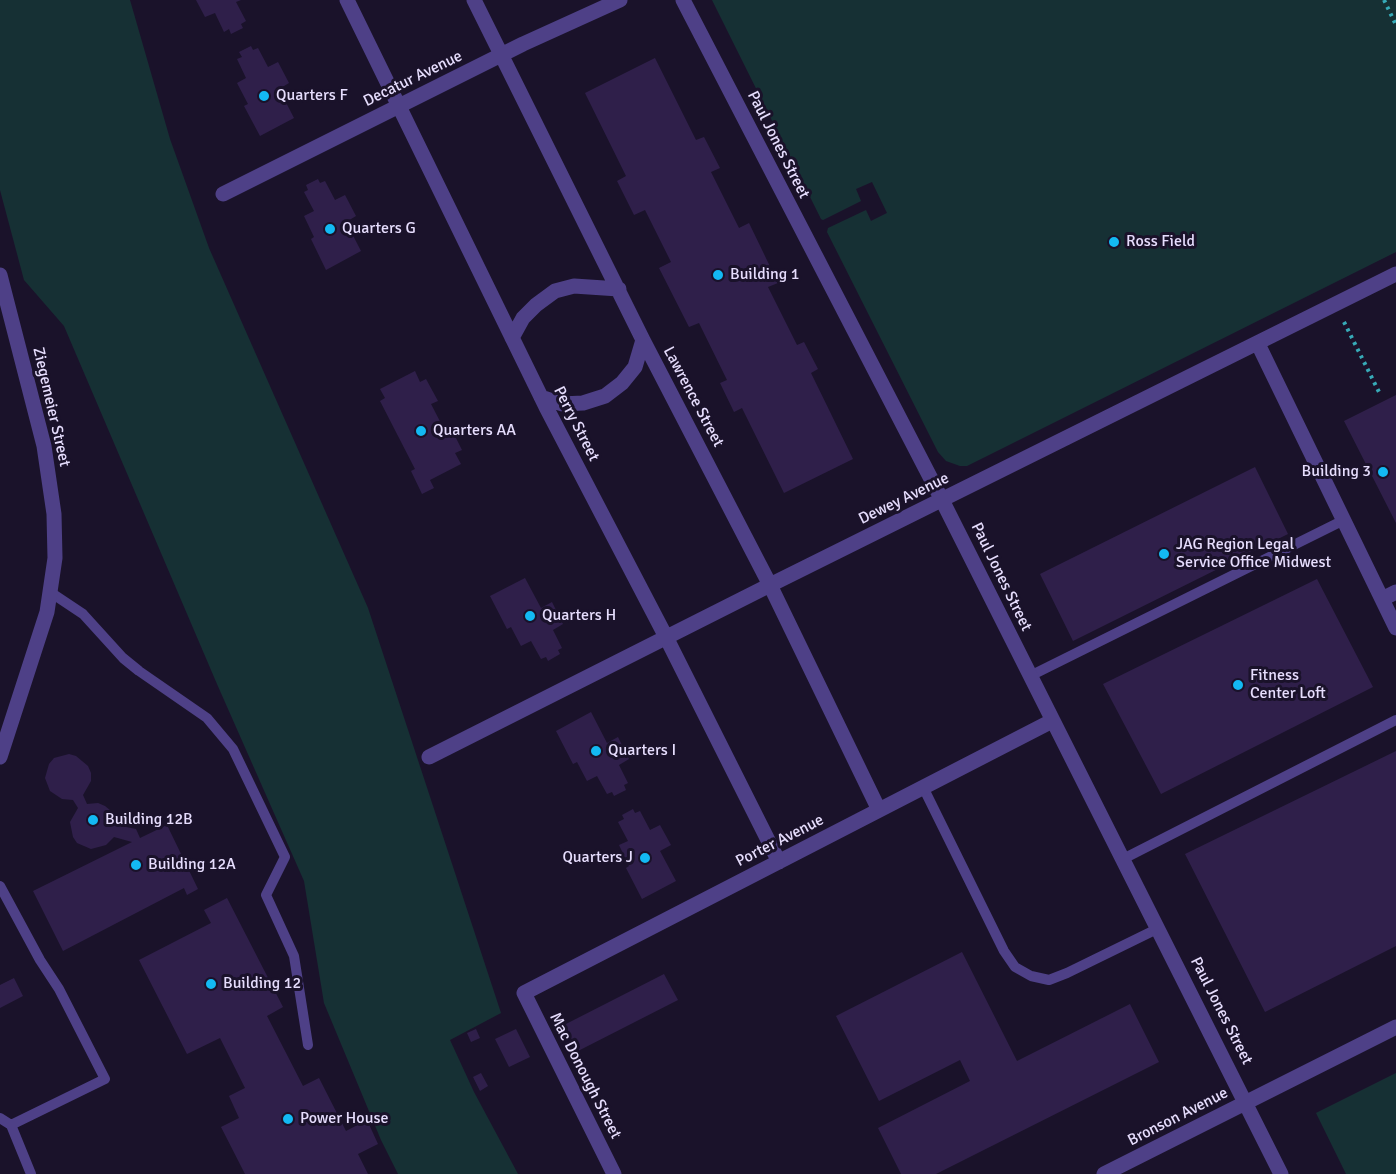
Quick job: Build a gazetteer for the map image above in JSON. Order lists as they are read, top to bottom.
{
  "streets": {
    "street": [
      "Decatur Avenue",
      "Paul Jones Street",
      "Lawrence Street",
      "Ziegemeier Street",
      "Perry Street",
      "Dewey Avenue",
      "Porter Avenue",
      "Mac Donough Street",
      "Bronson Avenue"
    ]
  },
  "crossings": [
    ["Decatur Avenue", "Lawrence Street"],
    ["Decatur Avenue", "Perry Street"],
    ["Paul Jones Street", "Dewey Avenue"],
    ["Paul Jones Street", "Porter Avenue"],
    ["Paul Jones Street", "Bronson Avenue"],
    ["Lawrence Street", "Perry Street"],
    ["Lawrence Street", "Dewey Avenue"],
    ["Lawrence Street", "Porter Avenue"],
    ["Perry Street", "Dewey Avenue"],
    ["Perry Street", "Porter Avenue"],
    ["Porter Avenue", "Mac Donough Street"]
  ],
  "places": [
    "Quarters F",
    "Quarters G",
    "Ross Field",
    "Building 1",
    "Quarters AA",
    "Building 3",
    "JAG Region Legal Service Office Midwest",
    "Quarters H",
    "Fitness Center Loft",
    "Quarters I",
    "Building 12B",
    "Quarters J",
    "Building 12A",
    "Building 12",
    "Power House"
  ]
}
